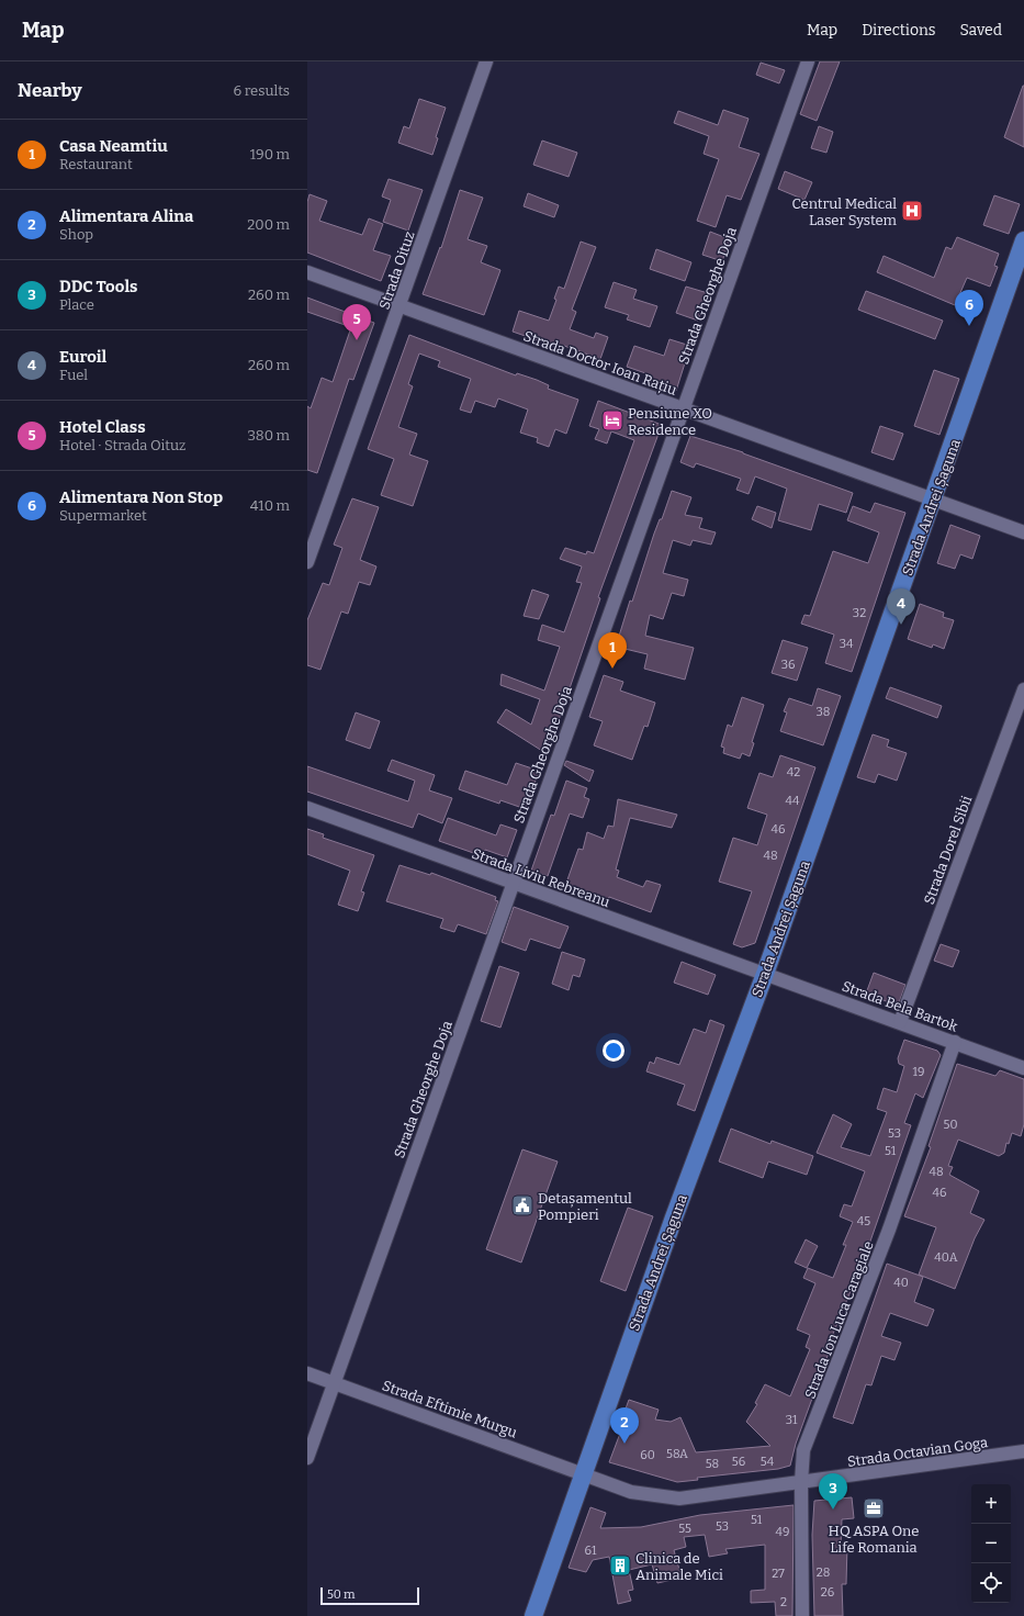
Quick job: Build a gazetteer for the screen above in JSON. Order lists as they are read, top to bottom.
{
  "streets": {
    "main road": ["Strada Andrei Șaguna"],
    "street": [
      "Strada Oituz",
      "Strada Gheorghe Doja",
      "Strada Doctor Ioan Rațiu",
      "Strada Dorel Sibii",
      "Strada Liviu Rebreanu",
      "Strada Bela Bartok",
      "Strada Ion Luca Caragiale",
      "Strada Eftimie Murgu",
      "Strada Octavian Goga"
    ]
  },
  "crossings": [
    ["Strada Oituz", "Strada Doctor Ioan Rațiu"],
    ["Strada Gheorghe Doja", "Strada Doctor Ioan Rațiu"],
    ["Strada Gheorghe Doja", "Strada Liviu Rebreanu"],
    ["Strada Gheorghe Doja", "Strada Eftimie Murgu"],
    ["Strada Doctor Ioan Rațiu", "Strada Andrei Șaguna"],
    ["Strada Andrei Șaguna", "Strada Liviu Rebreanu"],
    ["Strada Andrei Șaguna", "Strada Bela Bartok"],
    ["Strada Andrei Șaguna", "Strada Eftimie Murgu"],
    ["Strada Andrei Șaguna", "Strada Octavian Goga"],
    ["Strada Dorel Sibii", "Strada Bela Bartok"],
    ["Strada Liviu Rebreanu", "Strada Bela Bartok"],
    ["Strada Bela Bartok", "Strada Ion Luca Caragiale"],
    ["Strada Ion Luca Caragiale", "Strada Octavian Goga"],
    ["Strada Eftimie Murgu", "Strada Octavian Goga"]
  ],
  "places": {
    "hospital": ["Centrul Medical Laser System"],
    "hotel": ["Pensiune XO Residence"],
    "public building": ["Detașamentul Pompieri"],
    "office": ["HQ ASPA One Life Romania"],
    "building": ["Clinica de Animale Mici"]
  },
  "house_numbers": [
    "32",
    "34",
    "36",
    "38",
    "42",
    "44",
    "46",
    "48",
    "19",
    "50",
    "53",
    "51",
    "48",
    "46",
    "45",
    "40A",
    "40",
    "31",
    "58A",
    "60",
    "56",
    "54",
    "58",
    "51",
    "53",
    "55",
    "49",
    "61",
    "28",
    "27",
    "26",
    "2"
  ],
  "scale_bar": "50 m",
  "page": {
    "header": "Map",
    "nav": ["Map", "Directions", "Saved"],
    "heading": ["Nearby", "6 results"],
    "list": [
      {
        "mark": "1",
        "name": "Casa Neamtiu",
        "note": "Restaurant",
        "value": "190 m"
      },
      {
        "mark": "2",
        "name": "Alimentara Alina",
        "note": "Shop",
        "value": "200 m"
      },
      {
        "mark": "3",
        "name": "DDC Tools",
        "note": "Place",
        "value": "260 m"
      },
      {
        "mark": "4",
        "name": "Euroil",
        "note": "Fuel",
        "value": "260 m"
      },
      {
        "mark": "5",
        "name": "Hotel Class",
        "note": "Hotel · Strada Oituz",
        "value": "380 m"
      },
      {
        "mark": "6",
        "name": "Alimentara Non Stop",
        "note": "Supermarket",
        "value": "410 m"
      }
    ],
    "pins": [
      "6",
      "5",
      "4",
      "1",
      "2",
      "3"
    ],
    "map_buttons": ["+", "−"],
    "scale": "50 m"
  }
}
